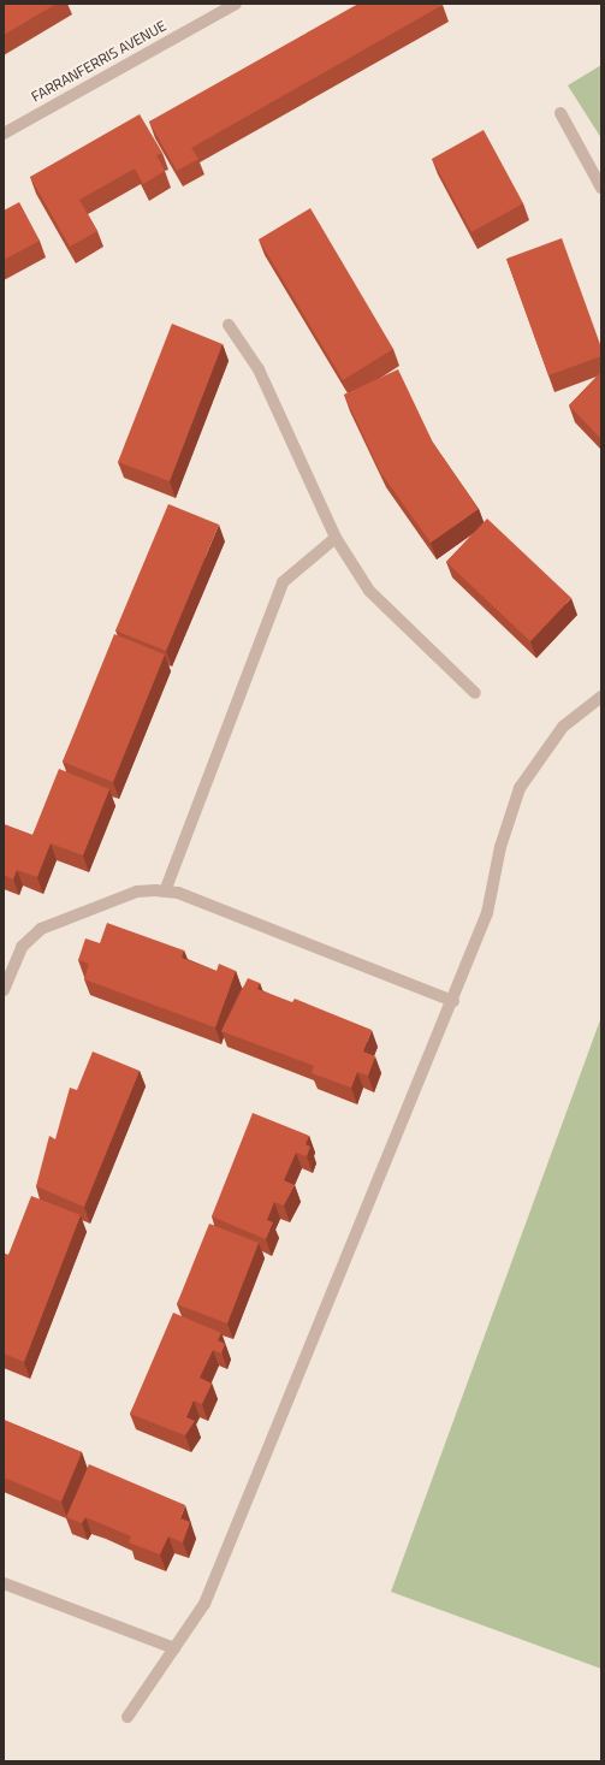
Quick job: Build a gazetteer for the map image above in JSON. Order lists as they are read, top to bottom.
{
  "streets": {
    "street": ["FARRANFERRIS AVENUE"]
  }
}
